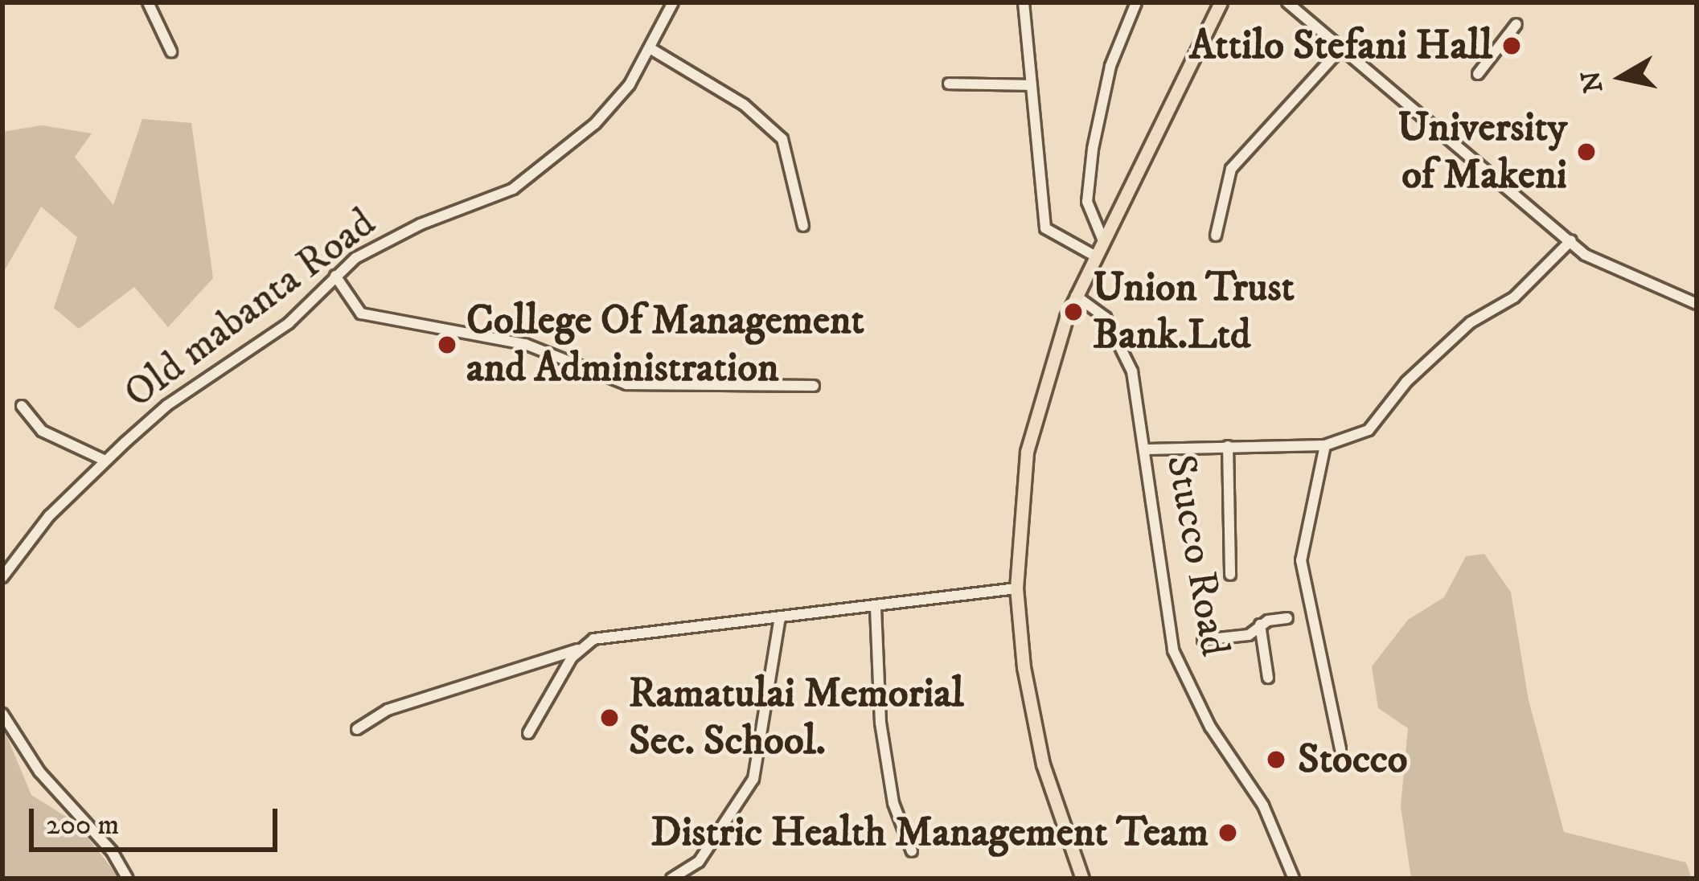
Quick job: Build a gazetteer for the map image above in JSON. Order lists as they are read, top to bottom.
{
  "streets": {
    "street": ["Old mabanta Road", "Stucco Road"]
  },
  "places": [
    "Attilo Stefani Hall",
    "University of Makeni",
    "Union Trust Bank.Ltd",
    "College Of Management and Administration",
    "Ramatulai Memorial Sec. School.",
    "Stocco",
    "Distric Health Management Team"
  ],
  "scale_bar": "200 m",
  "north": "left"
}
